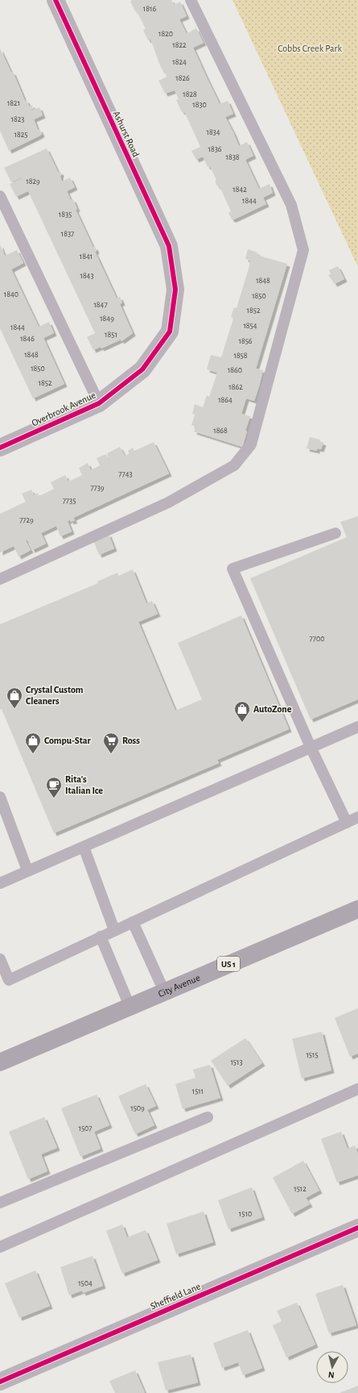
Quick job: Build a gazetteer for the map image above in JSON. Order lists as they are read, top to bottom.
{
  "streets": {
    "highway": ["US 1", "City Avenue"],
    "street": ["Ashurst Road", "Overbrook Avenue", "Sheffield Lane"]
  },
  "crossings": [
    ["Ashurst Road", "Overbrook Avenue"]
  ],
  "parks": ["Cobbs Creek Park"],
  "places": {
    "shop": ["Crystal Custom Cleaners", "AutoZone", "Compu-Star"],
    "supermarket": ["Ross"],
    "cafe": ["Rita's Italian Ice"]
  },
  "house_numbers": [
    "1816",
    "1820",
    "1822",
    "1824",
    "1826",
    "1828",
    "1821",
    "1830",
    "1823",
    "1834",
    "1825",
    "1836",
    "1838",
    "1829",
    "1842",
    "1844",
    "1835",
    "1837",
    "1841",
    "1843",
    "1848",
    "1840",
    "1850",
    "1847",
    "1852",
    "1849",
    "1854",
    "1844",
    "1851",
    "1846",
    "1856",
    "1848",
    "1858",
    "1850",
    "1860",
    "1852",
    "1862",
    "1864",
    "1868",
    "7743",
    "7739",
    "7735",
    "7729",
    "7700",
    "1515",
    "1513",
    "1511",
    "1509",
    "1507",
    "1512",
    "1510",
    "1504"
  ],
  "north": "bottom"
}
